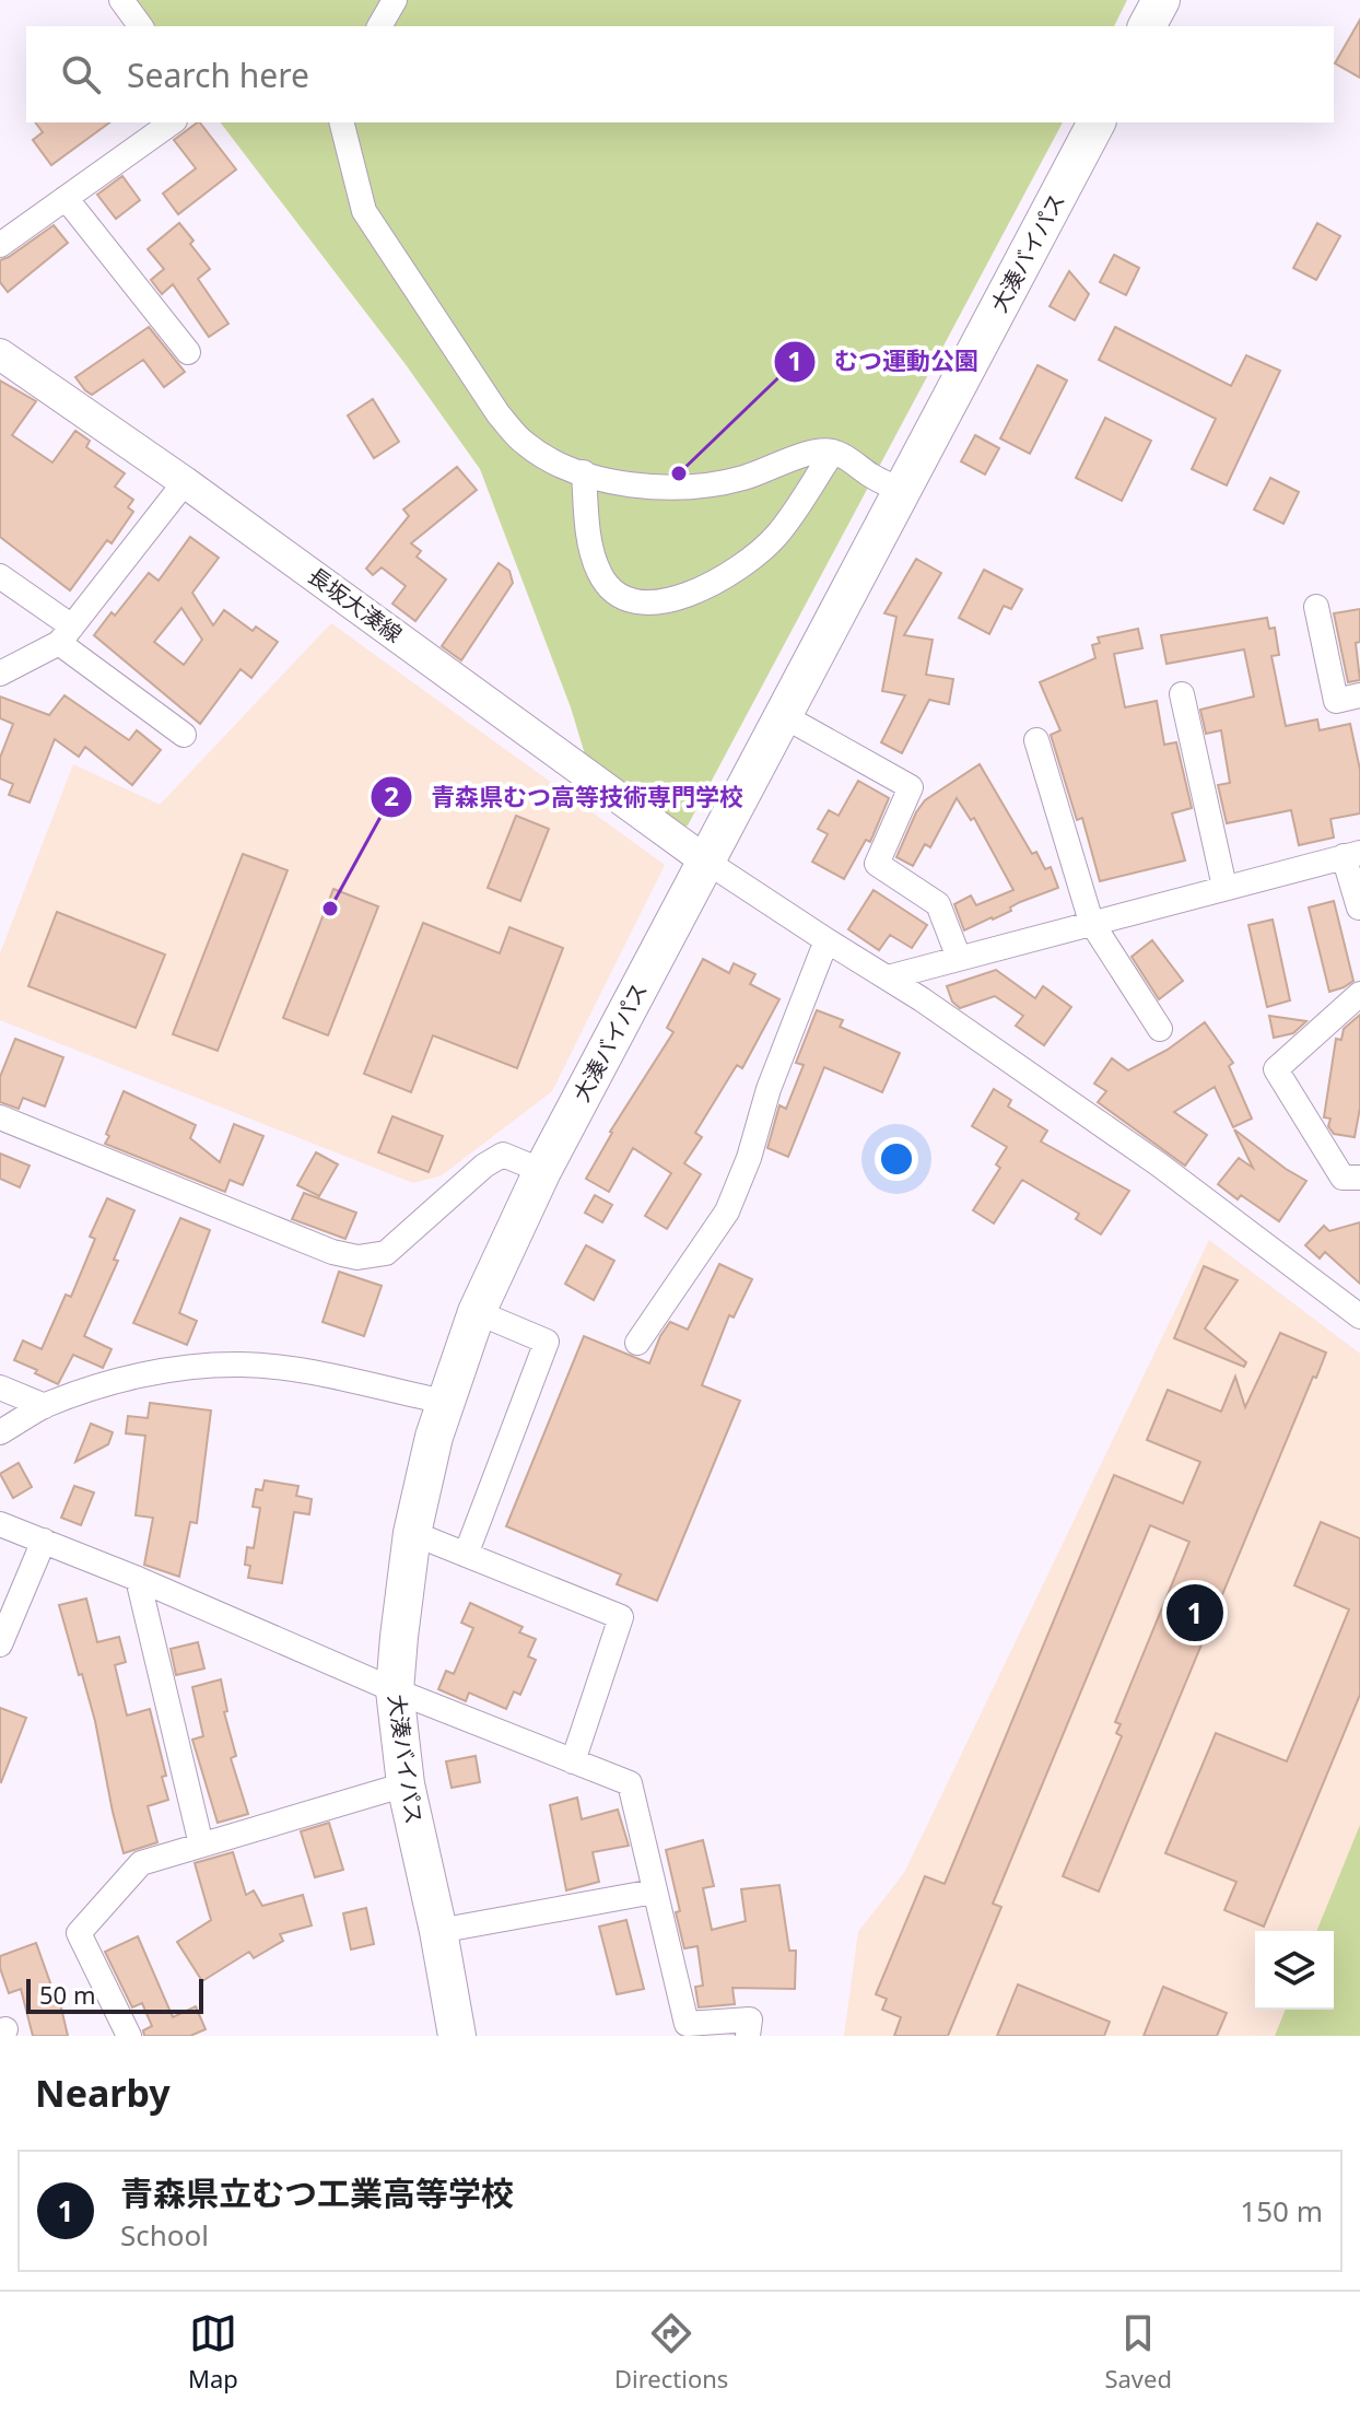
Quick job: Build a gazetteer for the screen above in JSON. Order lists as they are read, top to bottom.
{
  "streets": {
    "highway": ["大湊バイパス"],
    "main road": ["長坂大湊線"]
  },
  "crossings": [
    ["大湊バイパス", "長坂大湊線"]
  ],
  "places": ["むつ運動公園", "青森県むつ高等技術専門学校"],
  "scale_bar": "50 m",
  "page": {
    "search": "Search here",
    "pins": "1",
    "scale": "50 m",
    "heading": "Nearby",
    "list": [
      {
        "mark": "1",
        "name": "青森県立むつ工業高等学校",
        "note": "School",
        "value": "150 m"
      }
    ],
    "nav": ["Map", "Directions", "Saved"]
  }
}
